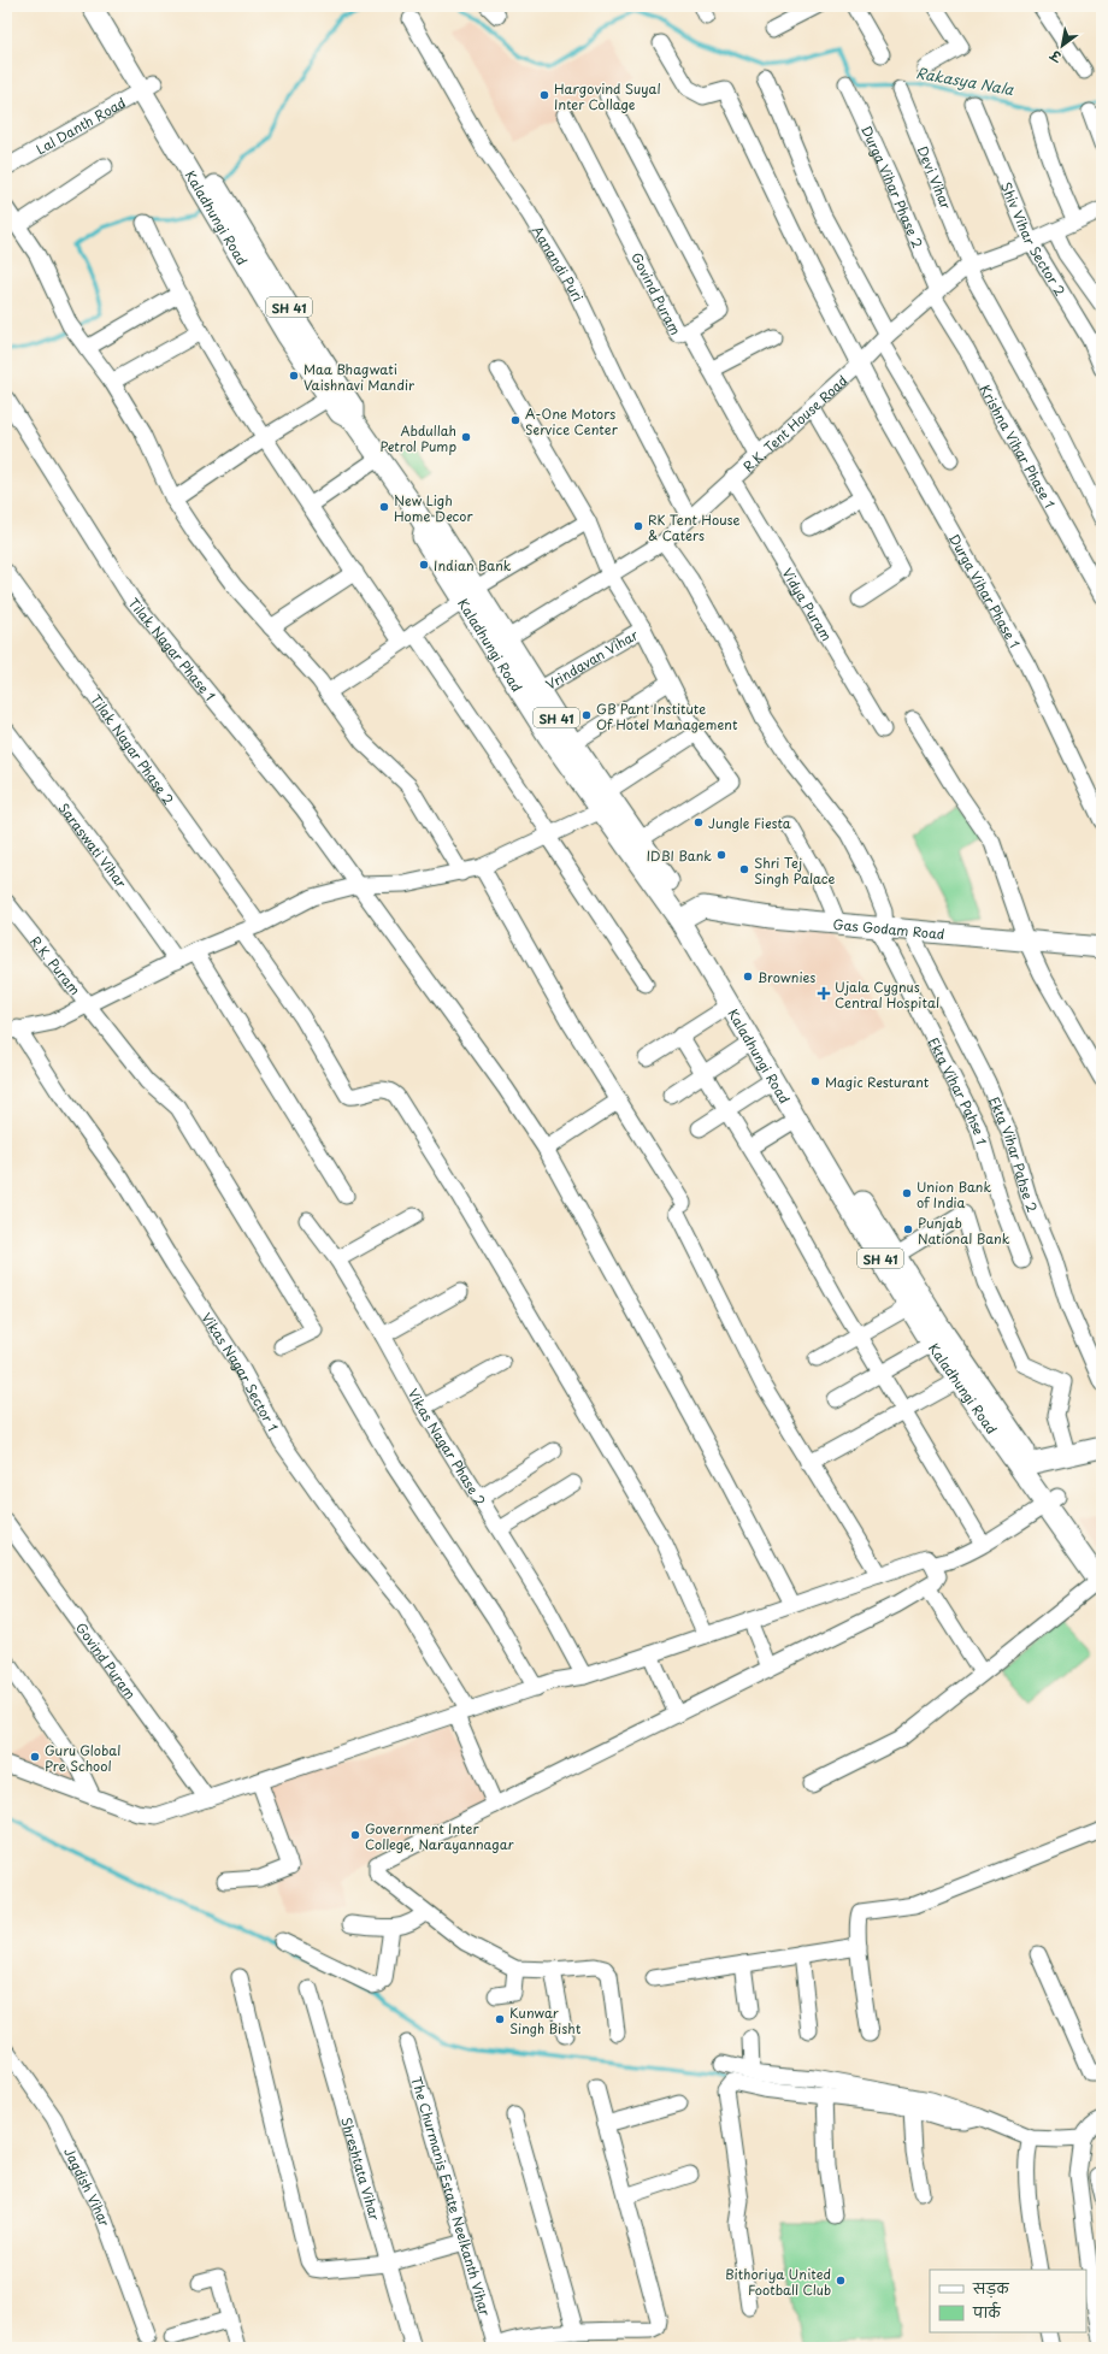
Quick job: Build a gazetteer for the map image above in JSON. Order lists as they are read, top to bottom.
{
  "streets": {
    "main road": ["Kaladhungi Road", "SH 41", "Gas Godam Road"],
    "street": [
      "Lal Danth Road",
      "Devi Vihar",
      "Durga Vihar Phase 2",
      "Shiv Vihar Sector 2",
      "Aanandi Puri",
      "Govind Puram",
      "R.K. Tent House Road",
      "Krishna Vihar Phase 1",
      "Durga Vihar Phase 1",
      "Vidya Puram",
      "Tilak Nagar Phase 1",
      "Vrindavan Vihar",
      "Tilak Nagar Phase 2",
      "Saraswati Vihar",
      "R.K. Puram",
      "Ekta Vihar Pahse 1",
      "Ekta Vihar Pahse 2",
      "Vikas Nagar Sector 1",
      "Vikas Nagar Phase 2",
      "Shreshtata Vihar",
      "Jagdish Vihar",
      "The Churmanis Estate Neelkanth Vihar"
    ]
  },
  "crossings": [
    ["Lal Danth Road", "Kaladhungi Road"],
    ["Devi Vihar", "R.K. Tent House Road"],
    ["Durga Vihar Phase 2", "R.K. Tent House Road"],
    ["Durga Vihar Phase 2", "Krishna Vihar Phase 1"],
    ["Kaladhungi Road", "R.K. Tent House Road"],
    ["Kaladhungi Road", "Vrindavan Vihar"],
    ["Kaladhungi Road", "Gas Godam Road"],
    ["Shiv Vihar Sector 2", "R.K. Tent House Road"],
    ["Aanandi Puri", "R.K. Tent House Road"],
    ["Govind Puram", "R.K. Tent House Road"],
    ["R.K. Tent House Road", "Krishna Vihar Phase 1"],
    ["R.K. Tent House Road", "Durga Vihar Phase 1"],
    ["R.K. Tent House Road", "Vidya Puram"],
    ["R.K. Tent House Road", "Ekta Vihar Pahse 1"],
    ["Gas Godam Road", "Ekta Vihar Pahse 1"],
    ["Gas Godam Road", "Ekta Vihar Pahse 2"]
  ],
  "water": ["Rakasya Nala"],
  "places": {
    "other": [
      "Hargovind Suyal Inter Collage",
      "Maa Bhagwati Vaishnavi Mandir",
      "A-One Motors Service Center",
      "Abdullah Petrol Pump",
      "New Ligh Home Decor",
      "RK Tent House & Caters",
      "Indian Bank",
      "GB Pant Institute Of Hotel Management",
      "Jungle Fiesta",
      "IDBI Bank",
      "Shri Tej Singh Palace",
      "Brownies",
      "Magic Resturant",
      "Union Bank of India",
      "Punjab National Bank",
      "Guru Global Pre School",
      "Government Inter College, Narayannagar",
      "Kunwar Singh Bisht",
      "Bithoriya United Football Club"
    ],
    "health": ["Ujala Cygnus Central Hospital"]
  },
  "legend": ["सड़क", "पार्क"],
  "north": "bottom left"
}
